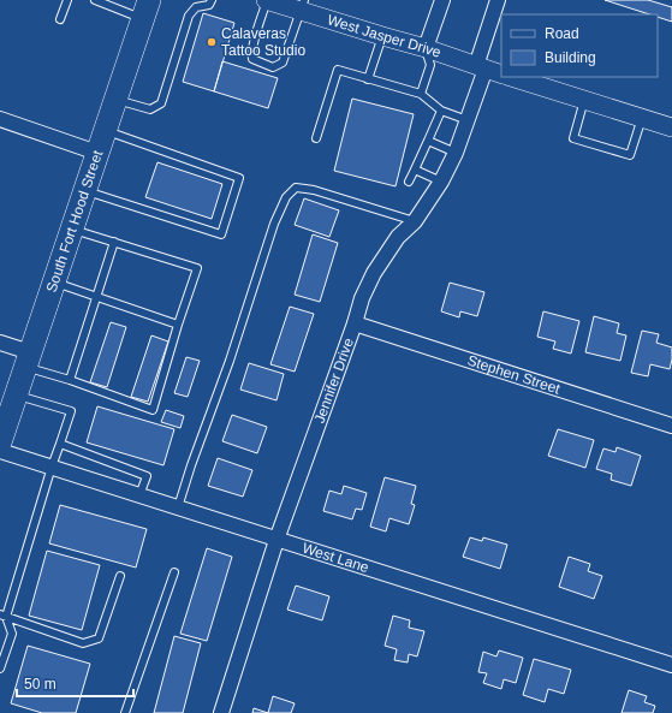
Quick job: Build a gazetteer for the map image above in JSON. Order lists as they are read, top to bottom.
{
  "streets": {
    "highway": ["South Fort Hood Street"],
    "street": [
      "West Jasper Drive",
      "Stephen Street",
      "Jennifer Drive",
      "West Lane"
    ]
  },
  "crossings": [
    ["West Jasper Drive", "Jennifer Drive"],
    ["Stephen Street", "Jennifer Drive"],
    ["Jennifer Drive", "West Lane"]
  ],
  "places": ["Calaveras Tattoo Studio"],
  "legend": ["Road", "Building"],
  "scale_bar": "50 m"
}
